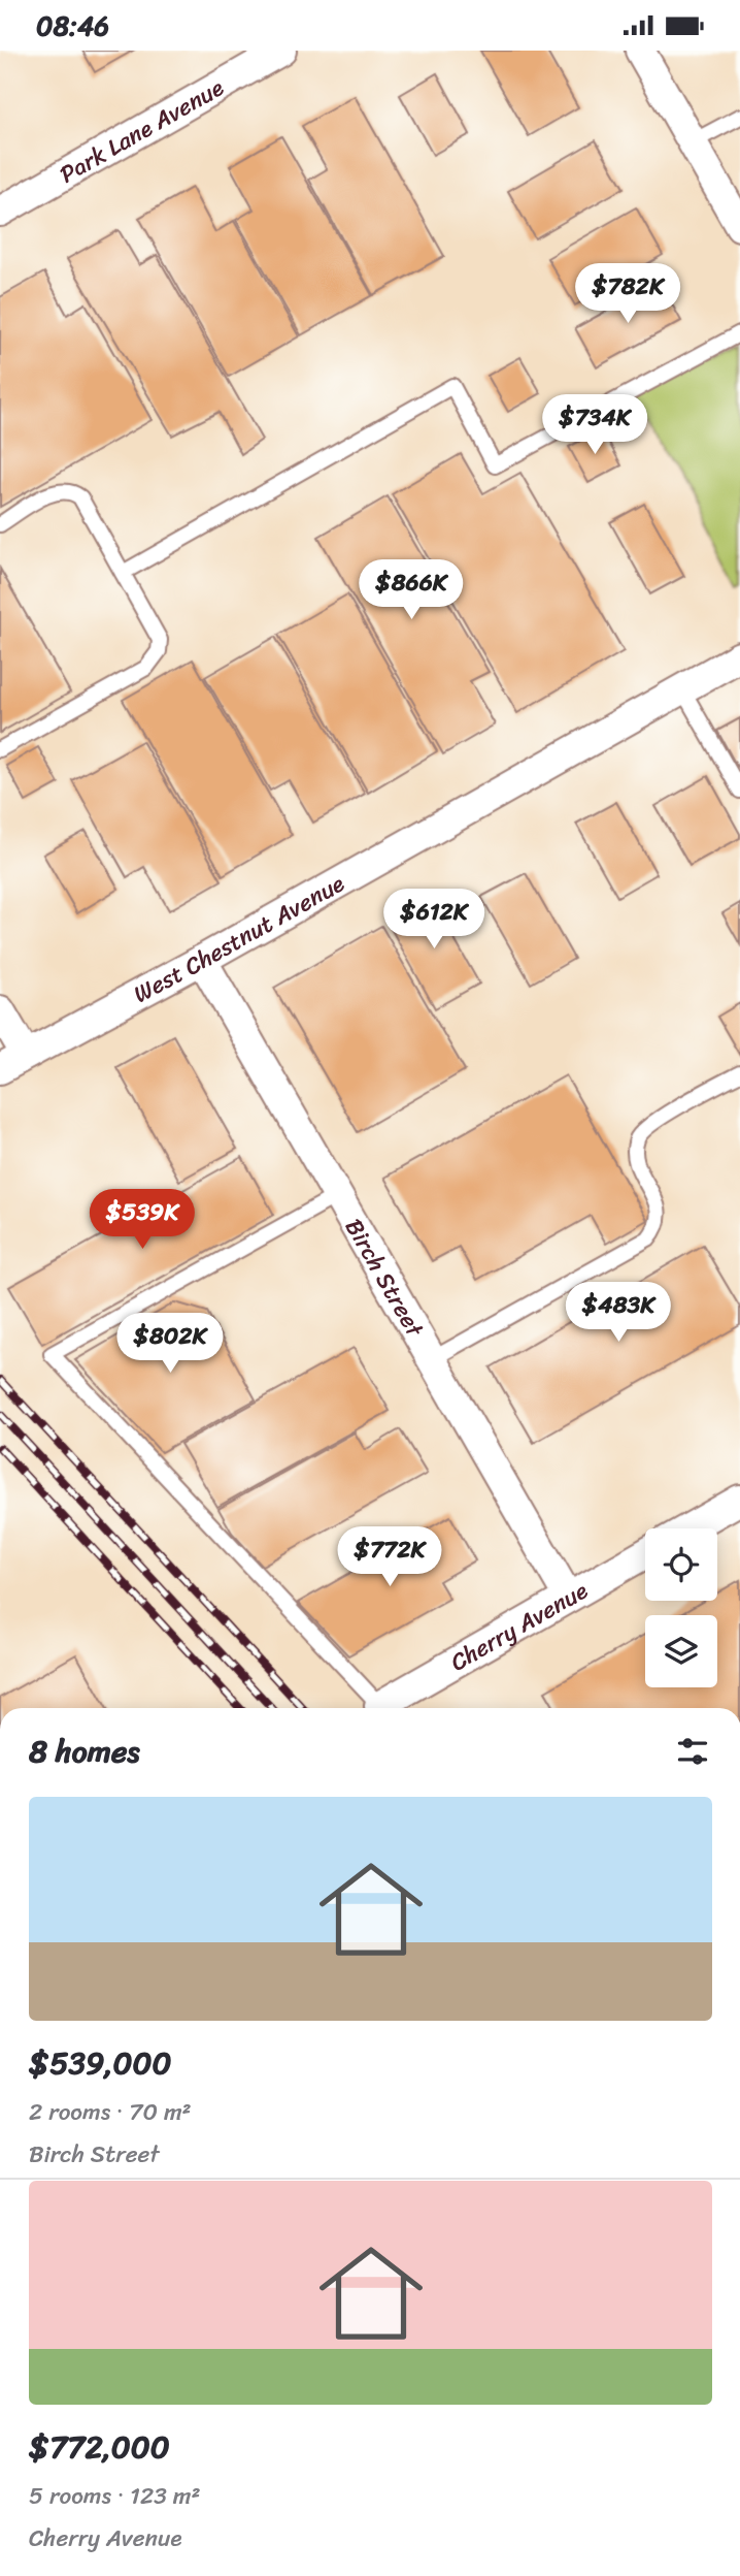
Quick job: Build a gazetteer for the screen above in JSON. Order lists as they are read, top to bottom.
{
  "streets": {
    "street": [
      "Park Lane Avenue",
      "West Chestnut Avenue",
      "Birch Street",
      "Cherry Avenue"
    ]
  },
  "crossings": [
    ["West Chestnut Avenue", "Birch Street"],
    ["Birch Street", "Cherry Avenue"]
  ],
  "page": {
    "status": "08:46",
    "price": [
      "$782K",
      "$734K",
      "$866K",
      "$612K",
      "$539K",
      "$483K",
      "$802K",
      "$772K"
    ],
    "heading": "8 homes",
    "list": [
      {
        "name": "$539,000",
        "note": "2 rooms · 70 m² · Birch Street"
      },
      {
        "name": "$772,000",
        "note": "5 rooms · 123 m² · Cherry Avenue"
      }
    ]
  }
}
